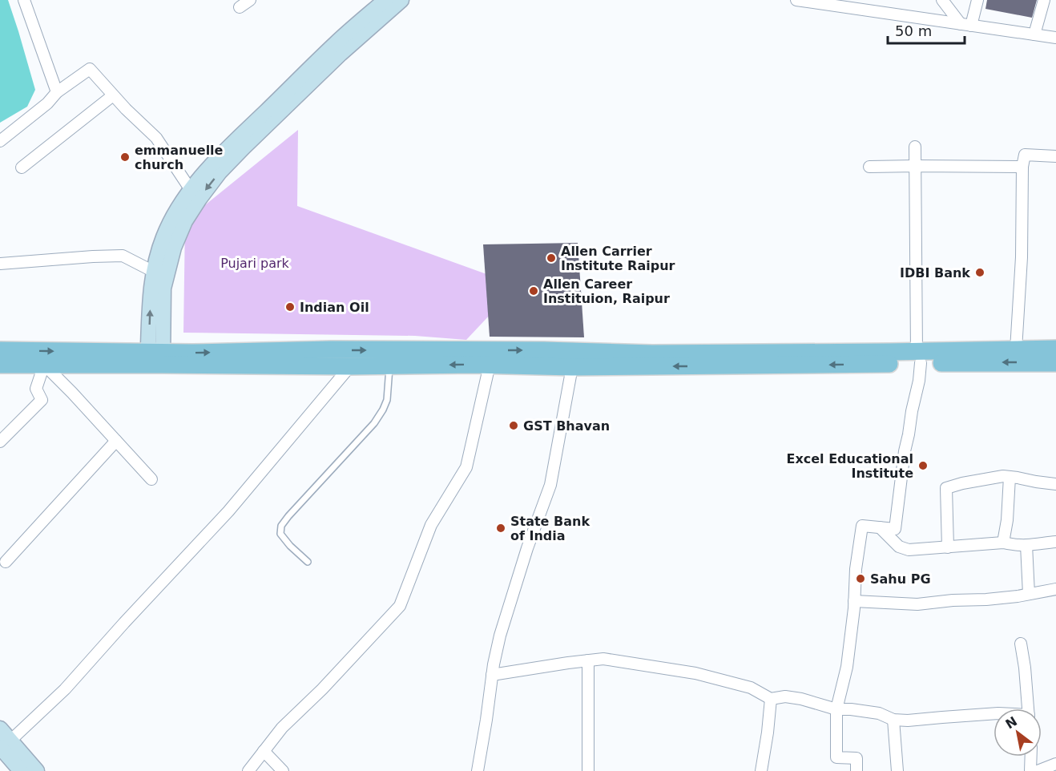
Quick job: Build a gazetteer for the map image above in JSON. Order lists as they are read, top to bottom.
{
  "parks": ["Pujari park"],
  "places": [
    "emmanuelle church",
    "Allen Carrier Institute Raipur",
    "IDBI Bank",
    "Allen Career Instituion, Raipur",
    "Indian Oil",
    "GST Bhavan",
    "Excel Educational Institute",
    "State Bank of India",
    "Sahu PG"
  ],
  "scale_bar": "50 m",
  "north": "top left"
}
